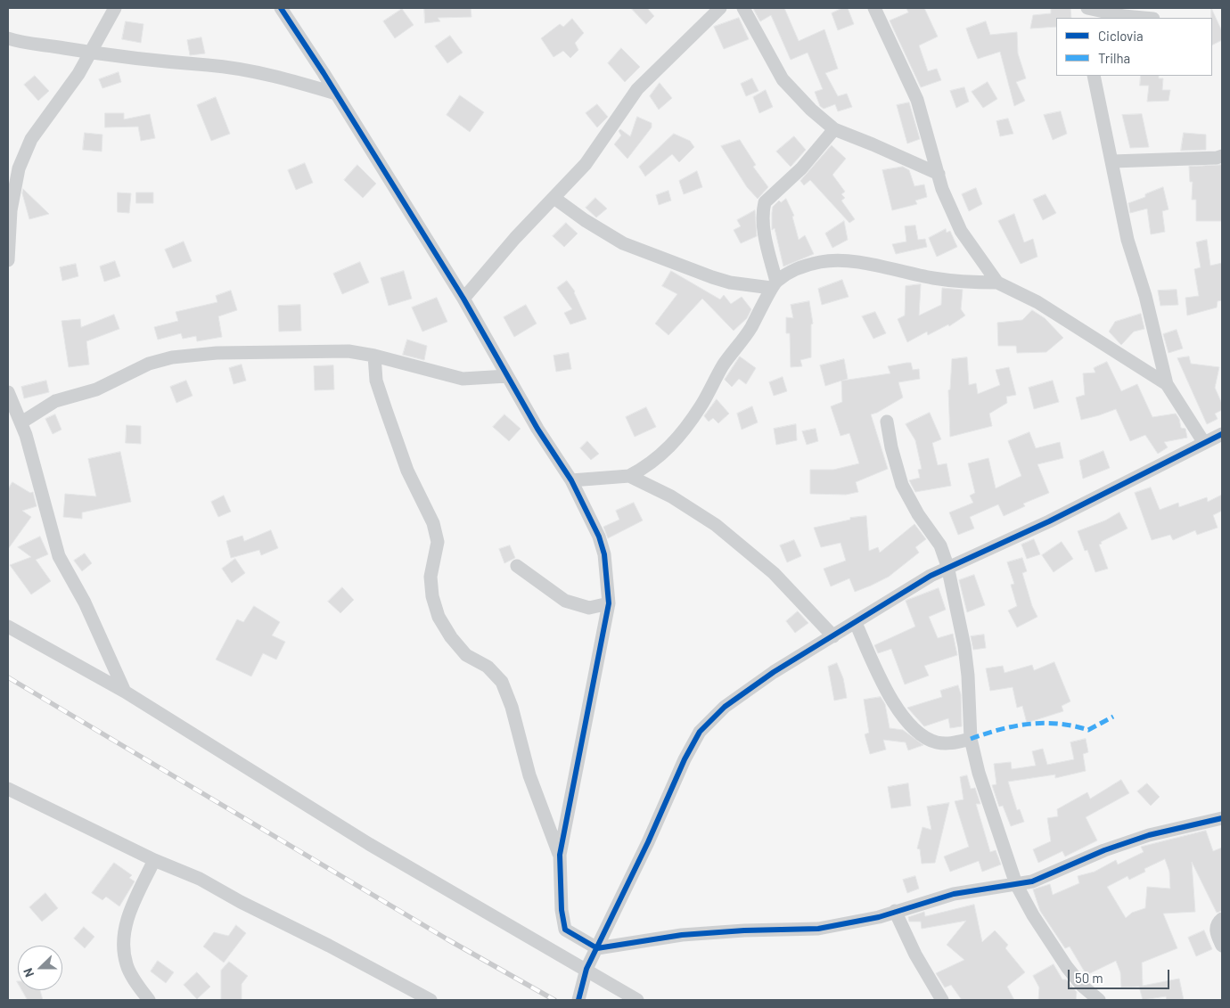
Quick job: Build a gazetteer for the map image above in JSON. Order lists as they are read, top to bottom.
{
  "legend": ["Ciclovia", "Trilha"],
  "scale_bar": "50 m",
  "north": "left"
}
